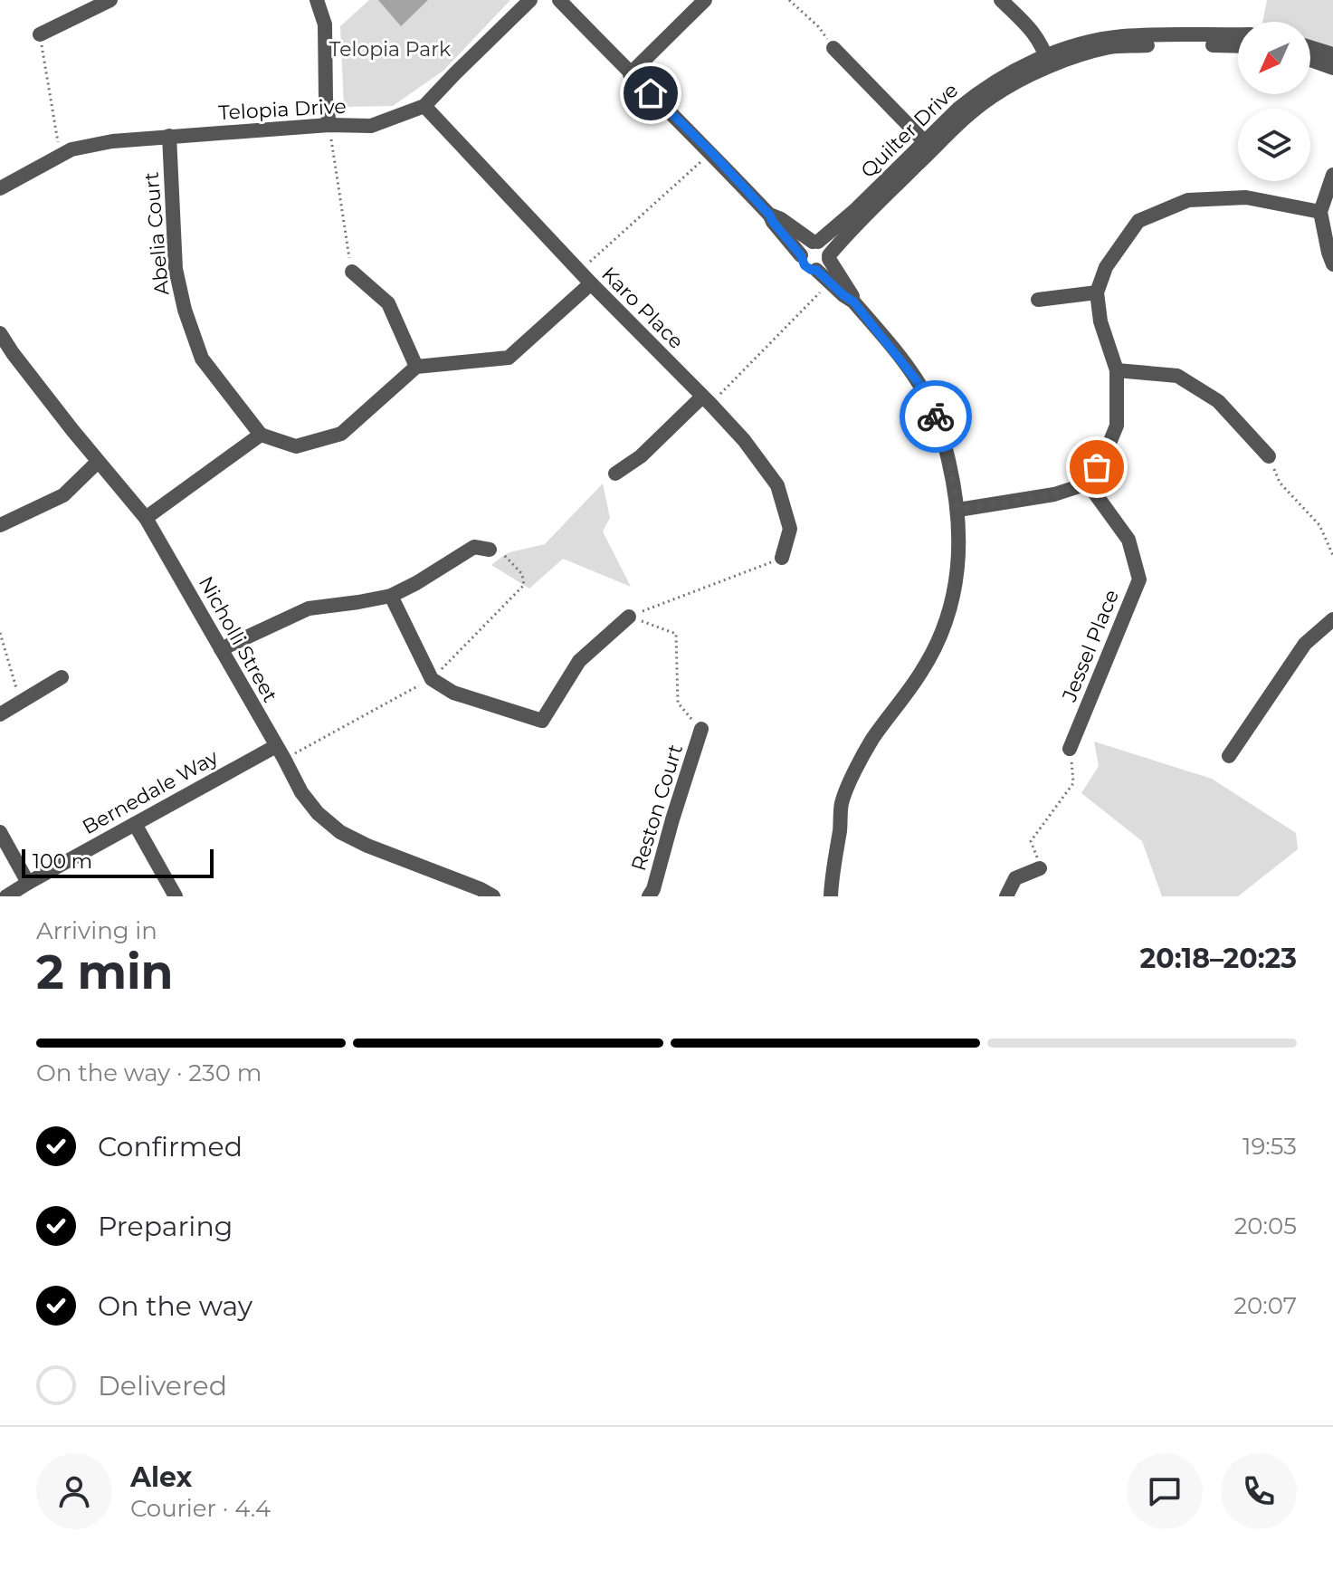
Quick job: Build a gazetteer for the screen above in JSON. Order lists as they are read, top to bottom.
{
  "streets": {
    "street": [
      "Telopia Drive",
      "Quilter Drive",
      "Abelia Court",
      "Karo Place",
      "Nicholli Street",
      "Jessel Place",
      "Bernedale Way",
      "Reston Court"
    ]
  },
  "crossings": [
    ["Telopia Drive", "Abelia Court"],
    ["Telopia Drive", "Karo Place"],
    ["Nicholli Street", "Bernedale Way"]
  ],
  "parks": ["Telopia Park"],
  "scale_bar": "100 m",
  "north": "bottom left",
  "page": {
    "scale": "100 m",
    "heading": ["2 min", "Arriving in", "20:18–20:23"],
    "panel": ["Alex", "Courier · 4.4"],
    "bar": "On the way · 230 m",
    "list": [
      ["Confirmed", "19:53"],
      ["Preparing", "20:05"],
      ["On the way", "20:07"],
      "Delivered"
    ]
  }
}
